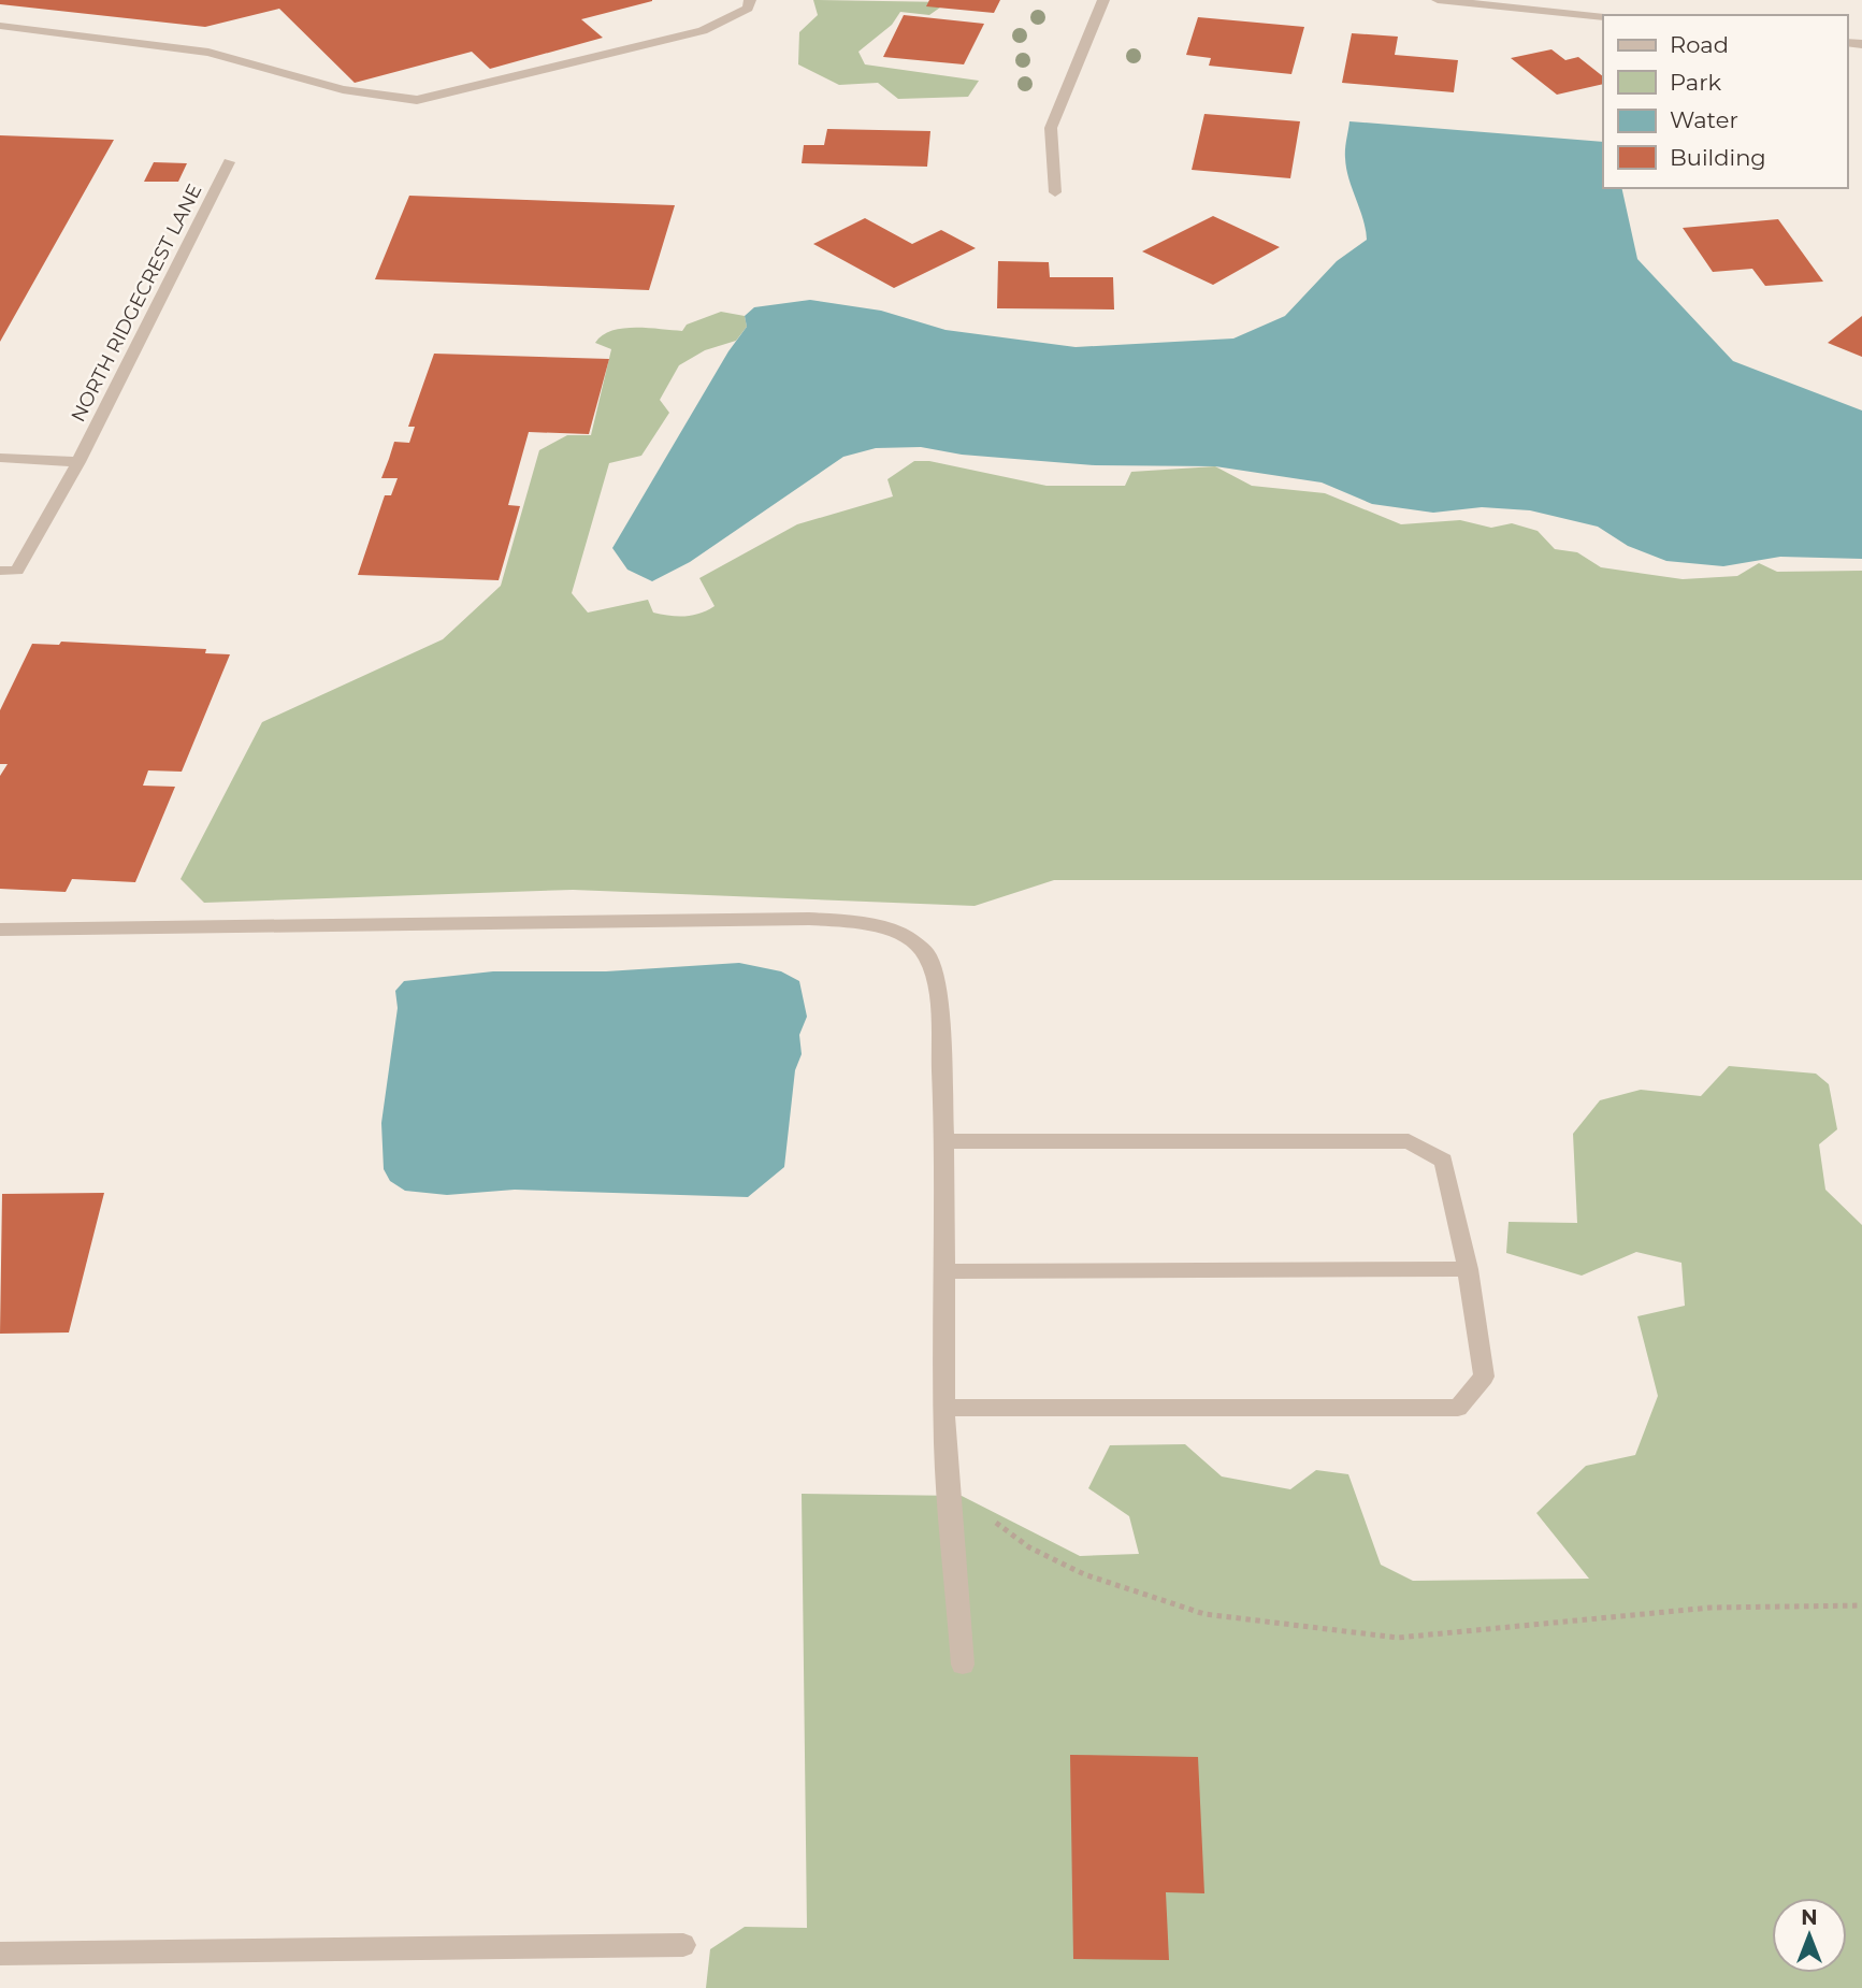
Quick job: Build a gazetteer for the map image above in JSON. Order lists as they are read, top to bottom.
{
  "streets": {
    "street": ["NORTH RIDGECREST LANE"]
  },
  "legend": [
    "Road",
    "Park",
    "Water",
    "Building"
  ],
  "north": "top"
}
